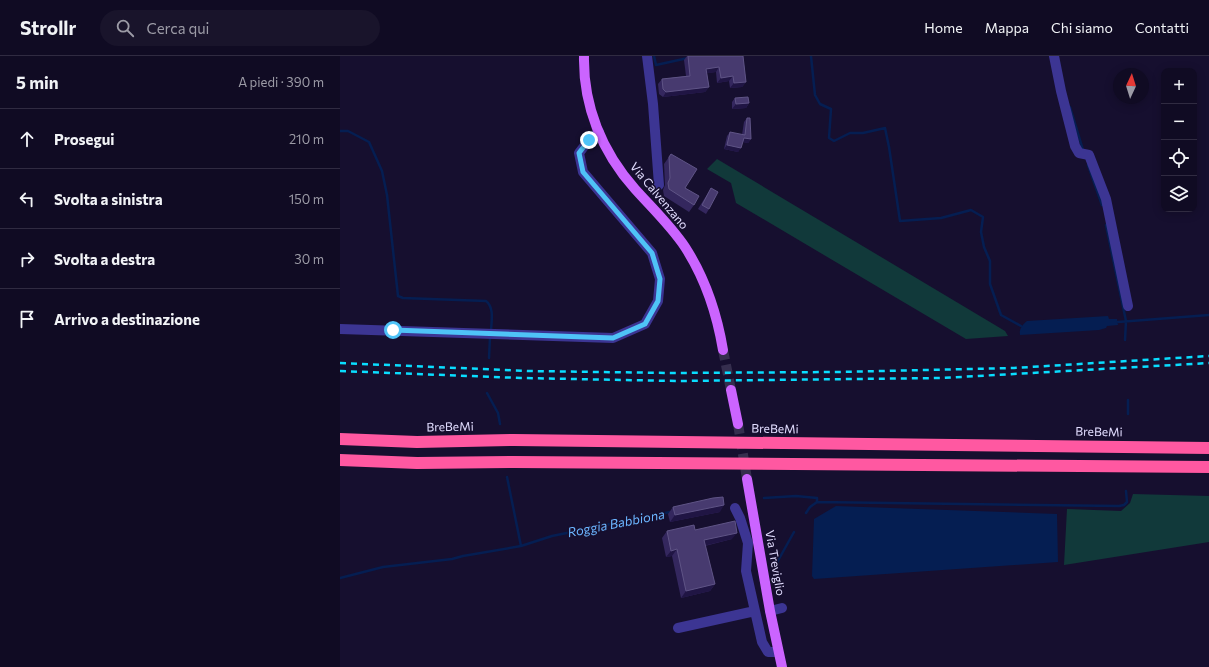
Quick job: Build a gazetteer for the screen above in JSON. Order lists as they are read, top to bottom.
{
  "streets": {
    "highway": ["BreBeMi"],
    "main road": ["Via Calvenzano", "Via Treviglio"]
  },
  "water": ["Roggia Babbiona"],
  "north": "top",
  "page": {
    "header": "Strollr",
    "search": "Cerca qui",
    "nav": [
      "Home",
      "Mappa",
      "Chi siamo",
      "Contatti"
    ],
    "heading": ["5 min", "A piedi · 390 m"],
    "map_buttons": ["+", "−"],
    "list": [
      ["Prosegui", "210 m"],
      ["Svolta a sinistra", "150 m"],
      ["Svolta a destra", "30 m"],
      "Arrivo a destinazione"
    ]
  }
}
